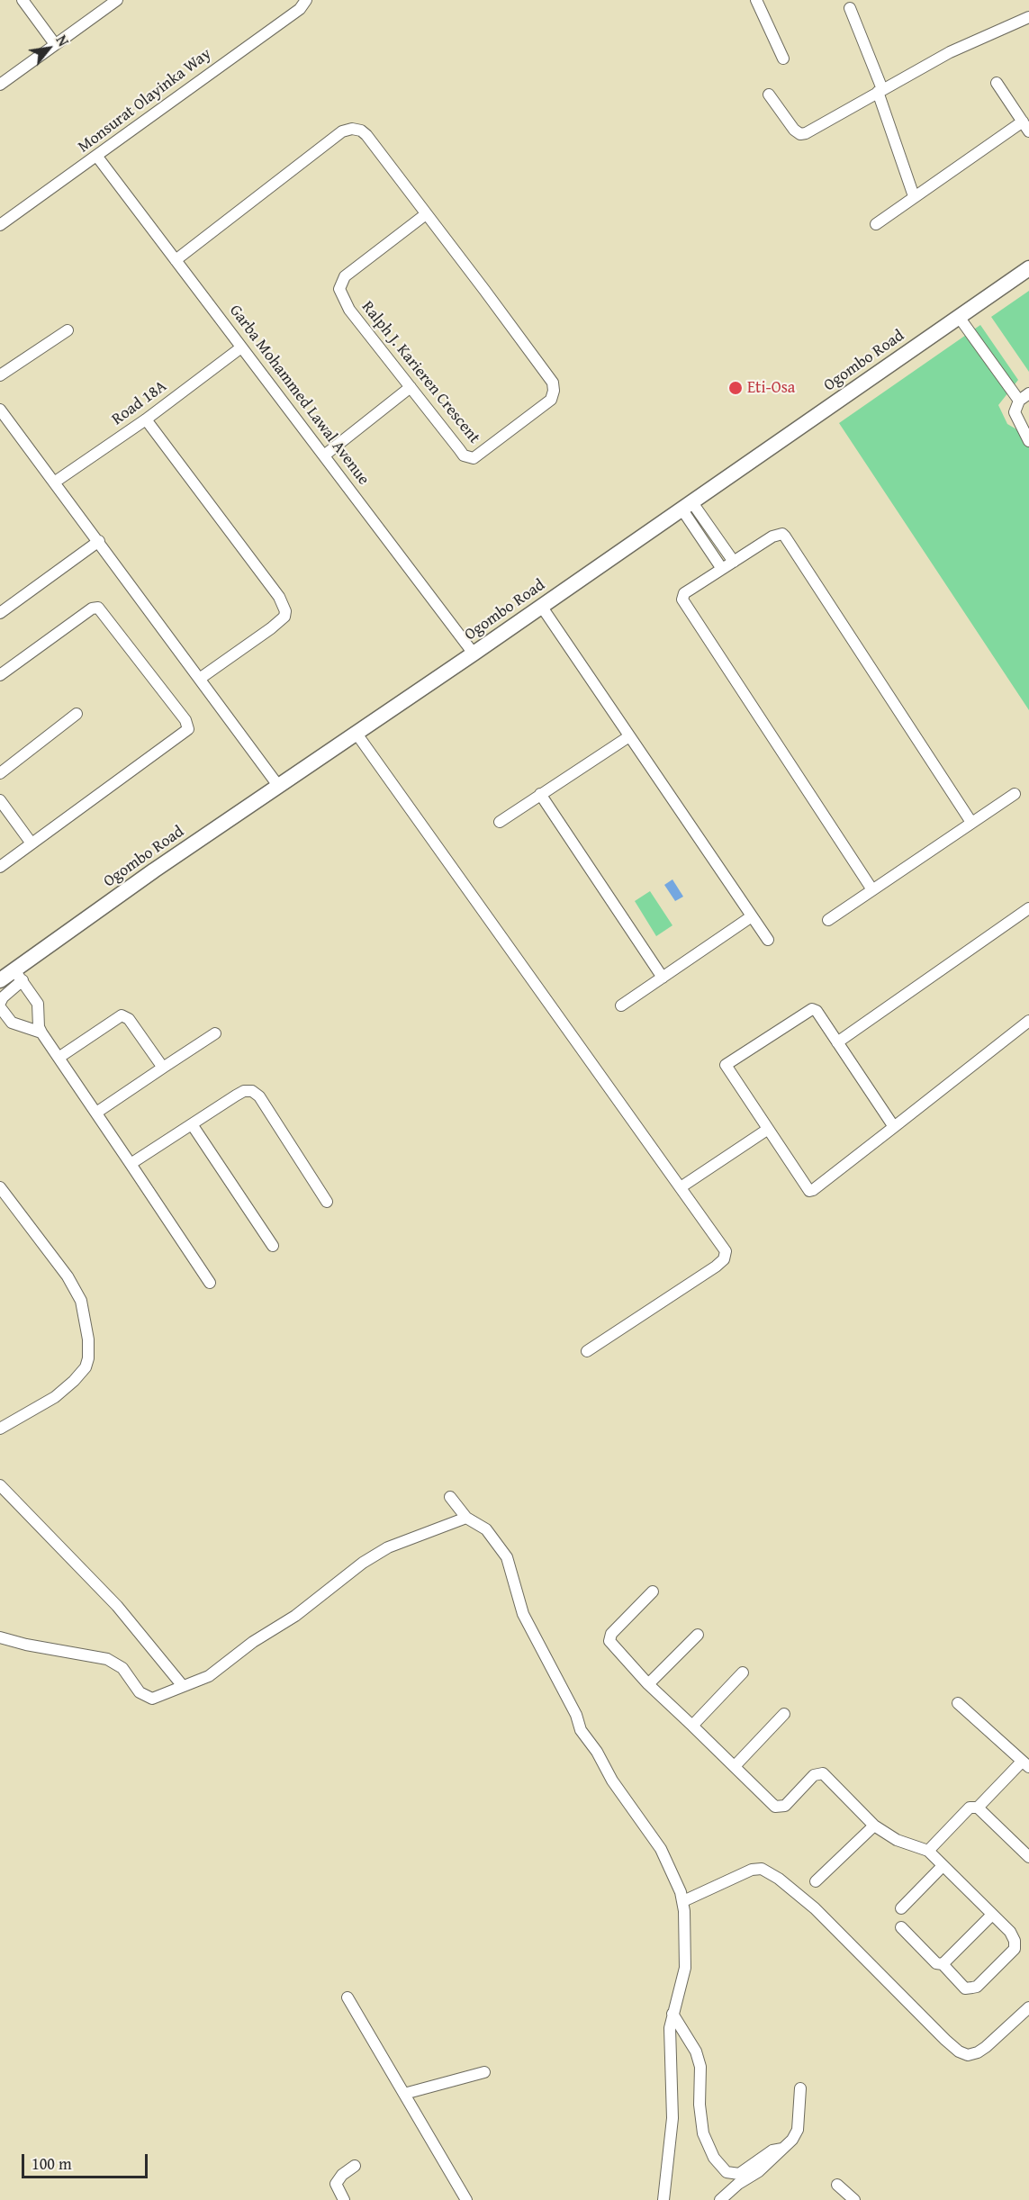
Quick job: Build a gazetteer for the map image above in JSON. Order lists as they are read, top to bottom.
{
  "streets": {
    "main road": ["Ogombo Road"],
    "street": [
      "Monsurat Olayinka Way",
      "Ralph J. Karieren Crescent",
      "Garba Mohammed Lawal Avenue",
      "Road 18A"
    ]
  },
  "crossings": [
    ["Monsurat Olayinka Way", "Garba Mohammed Lawal Avenue"],
    ["Ogombo Road", "Garba Mohammed Lawal Avenue"],
    ["Ralph J. Karieren Crescent", "Garba Mohammed Lawal Avenue"],
    ["Garba Mohammed Lawal Avenue", "Road 18A"]
  ],
  "places": ["Eti-Osa"],
  "scale_bar": "100 m",
  "north": "top right"
}
